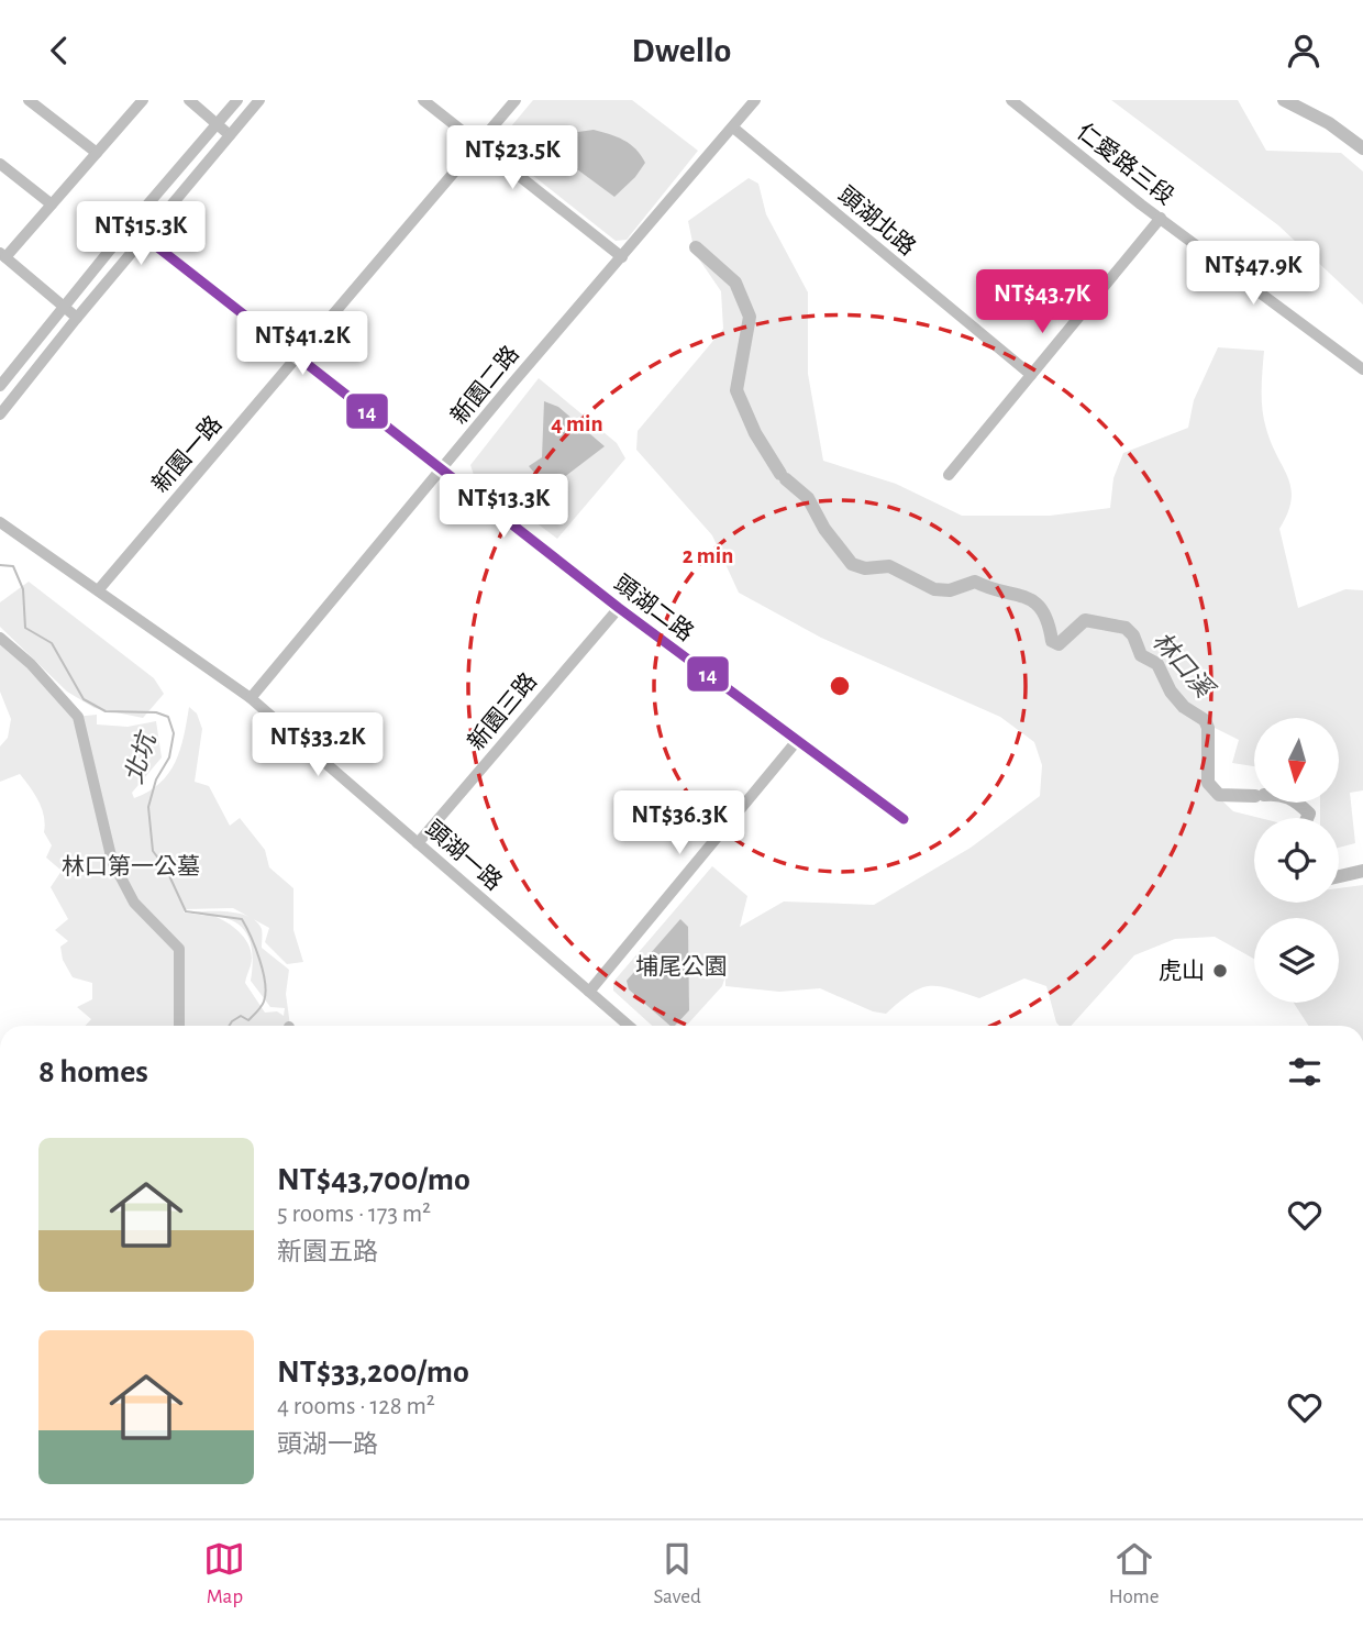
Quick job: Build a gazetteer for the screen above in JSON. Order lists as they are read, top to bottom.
{
  "streets": {
    "street": [
      "仁愛路三段",
      "頭湖北路",
      "新園二路",
      "新園一路",
      "頭湖二路",
      "新園三路",
      "頭湖一路"
    ]
  },
  "crossings": [
    ["頭湖北路", "新園二路"],
    ["新園二路", "頭湖二路"],
    ["新園二路", "頭湖一路"],
    ["新園一路", "頭湖二路"],
    ["新園一路", "頭湖一路"],
    ["頭湖二路", "新園三路"],
    ["新園三路", "頭湖一路"]
  ],
  "water": ["林口溪", "北坑"],
  "parks": ["林口第一公墓", "埔尾公園"],
  "places": ["虎山"],
  "lines": ["transit line 14"],
  "north": "bottom",
  "page": {
    "header": "Dwello",
    "price": [
      "NT$23.5K",
      "NT$15.3K",
      "NT$47.9K",
      "NT$43.7K",
      "NT$41.2K",
      "NT$13.3K",
      "NT$33.2K",
      "NT$36.3K"
    ],
    "heading": "8 homes",
    "list": [
      {
        "name": "NT$43,700/mo",
        "note": "5 rooms · 173 m² · 新園五路"
      },
      {
        "name": "NT$33,200/mo",
        "note": "4 rooms · 128 m² · 頭湖一路"
      }
    ],
    "tabs": ["Map", "Saved", "Home"]
  },
  "rings": ["4 min", "2 min"]
}
